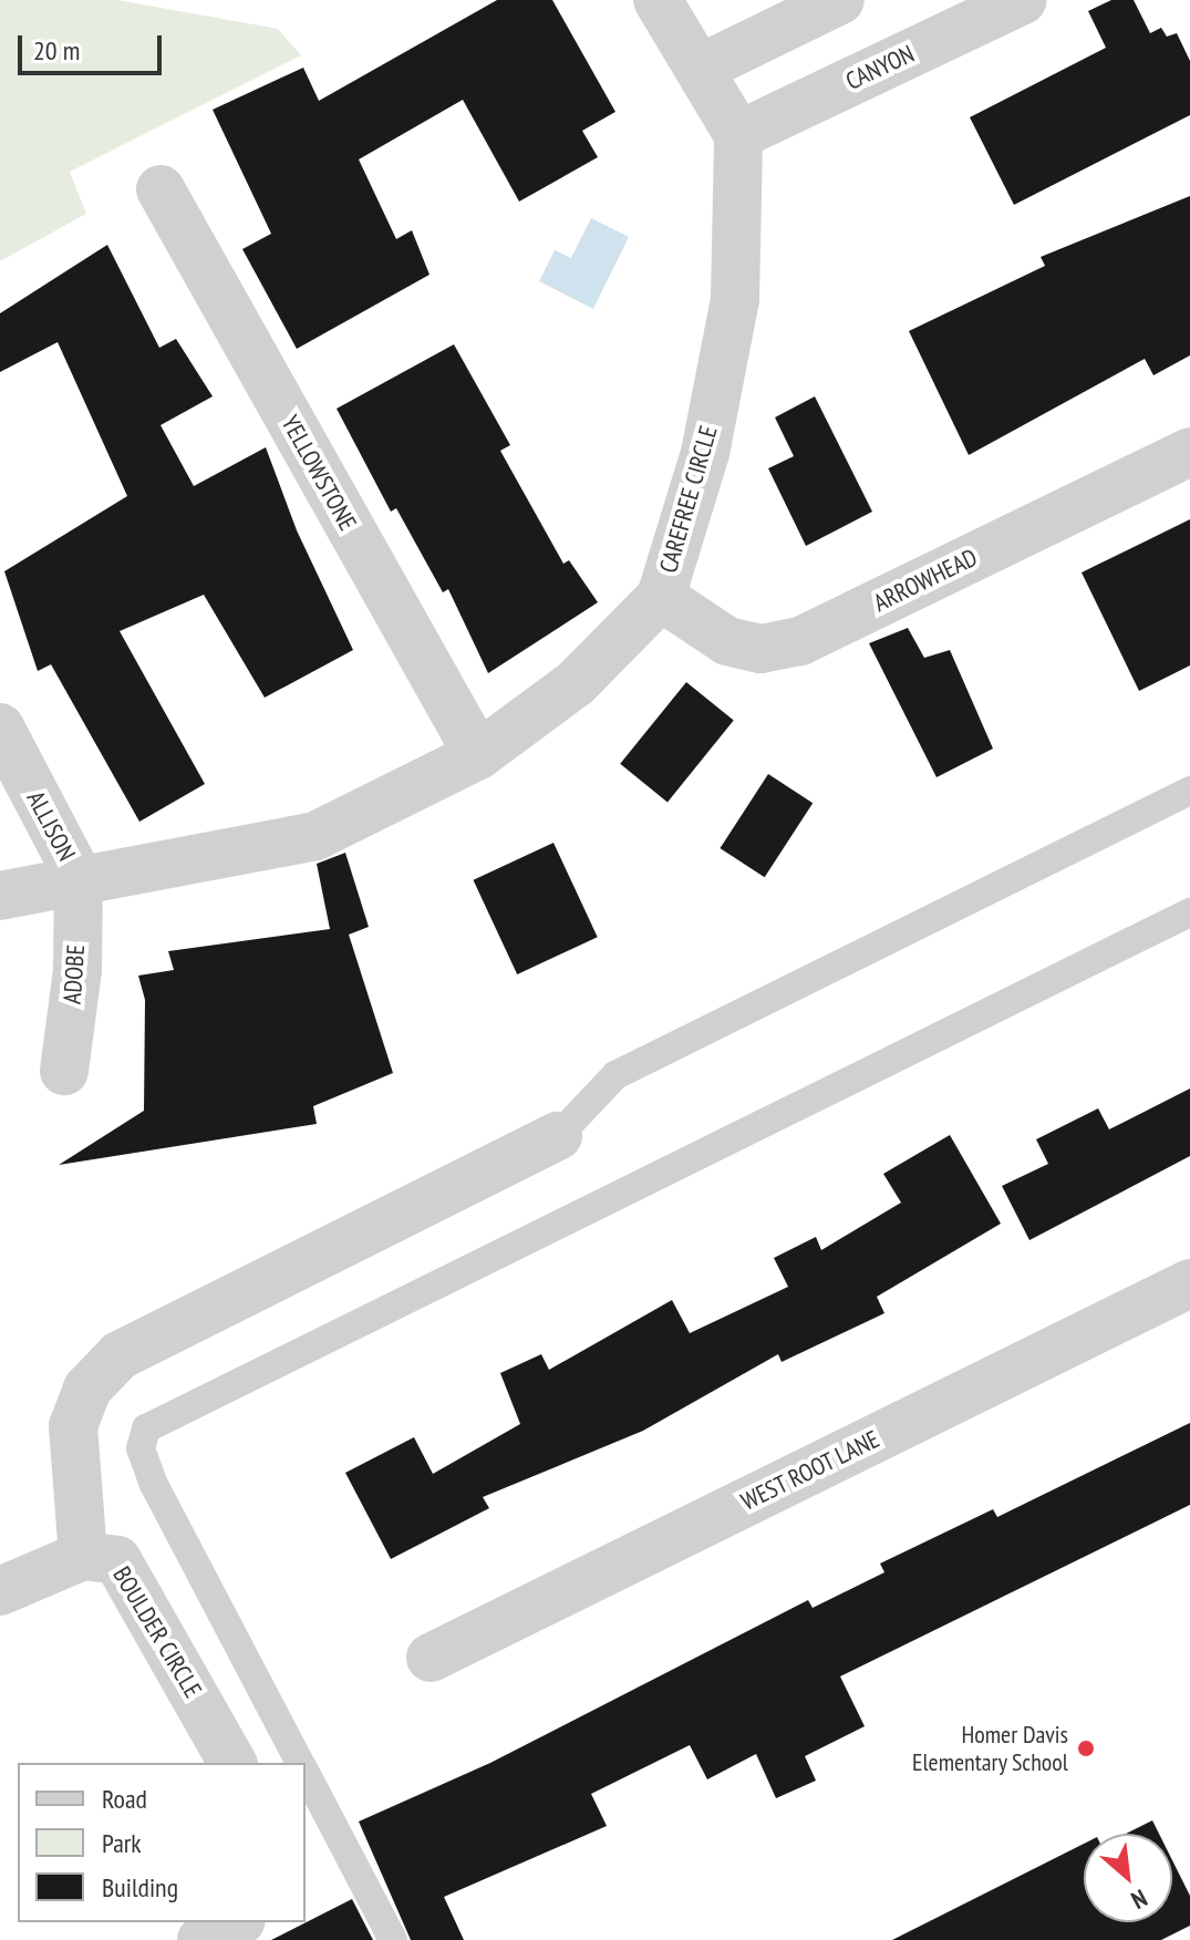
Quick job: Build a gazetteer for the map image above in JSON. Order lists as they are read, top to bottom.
{
  "streets": {
    "street": [
      "CANYON",
      "YELLOWSTONE",
      "CAREFREE CIRCLE",
      "ARROWHEAD",
      "ALLISON",
      "ADOBE",
      "WEST ROOT LANE",
      "BOULDER CIRCLE"
    ]
  },
  "crossings": [
    ["CANYON", "CAREFREE CIRCLE"],
    ["YELLOWSTONE", "CAREFREE CIRCLE"],
    ["CAREFREE CIRCLE", "ARROWHEAD"],
    ["CAREFREE CIRCLE", "ALLISON"],
    ["CAREFREE CIRCLE", "ADOBE"],
    ["ALLISON", "ADOBE"]
  ],
  "places": ["Homer Davis Elementary School"],
  "legend": ["Road", "Park", "Building"],
  "scale_bar": "20 m",
  "north": "bottom right"
}
